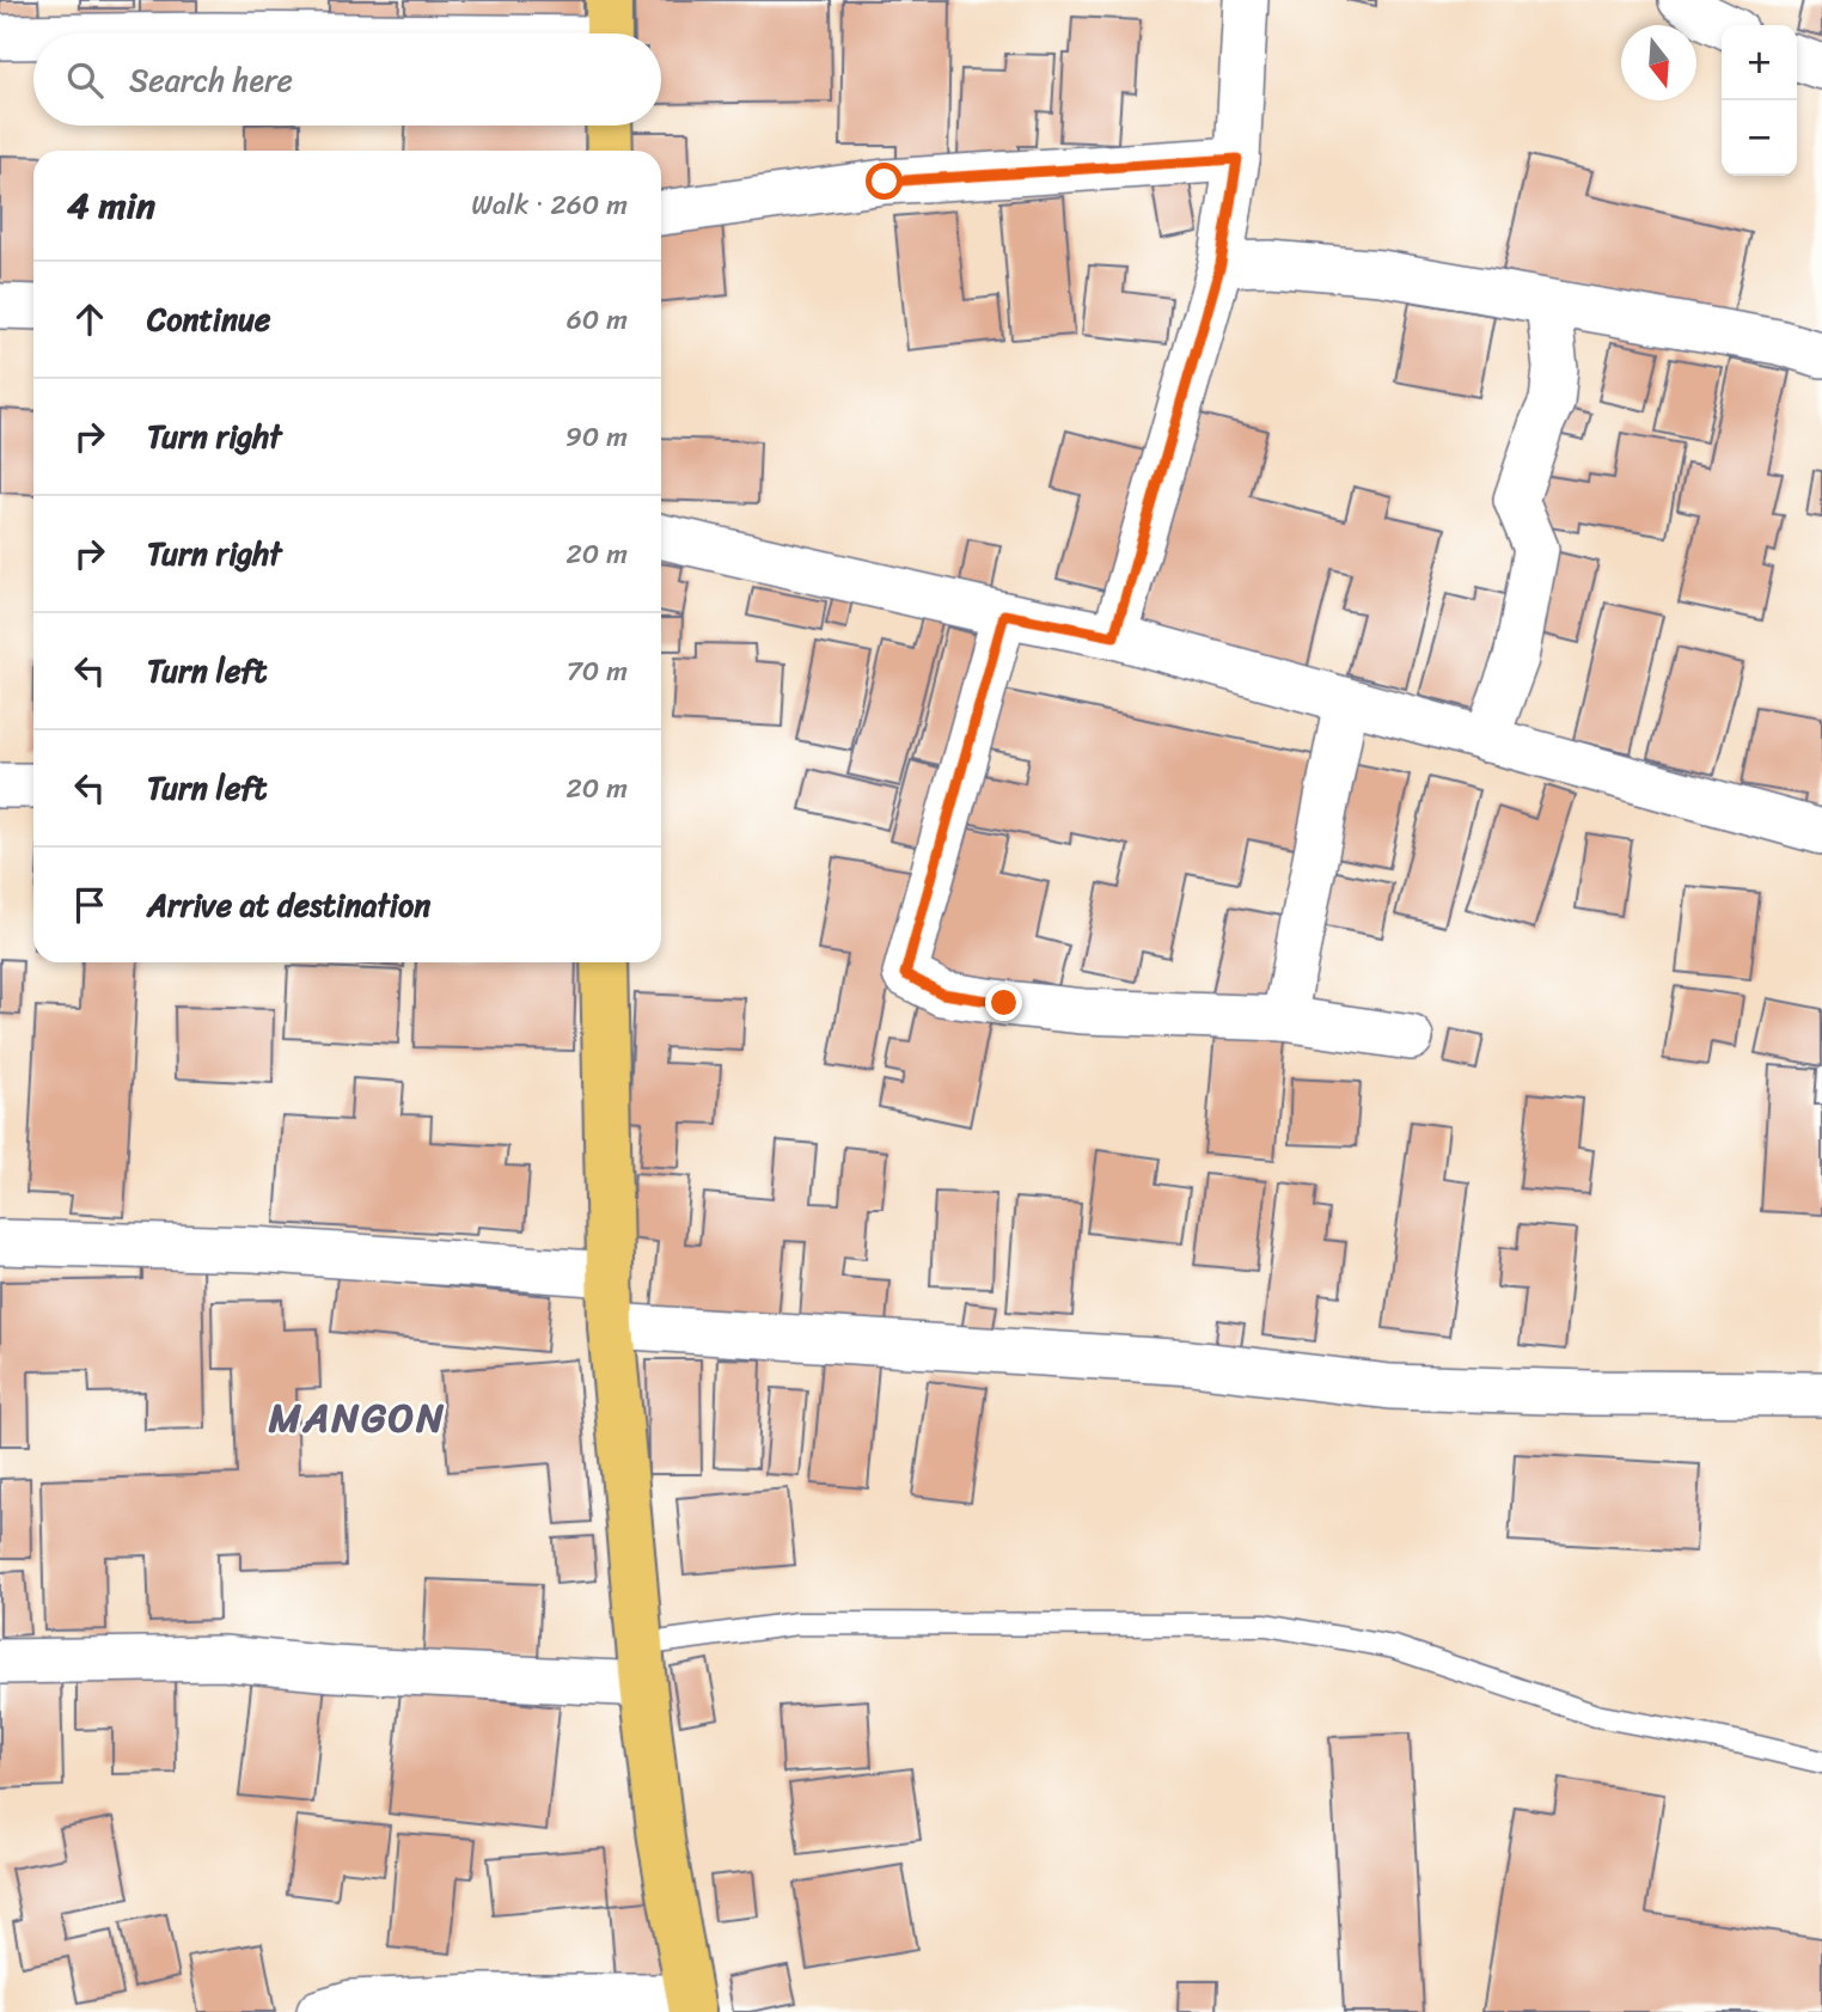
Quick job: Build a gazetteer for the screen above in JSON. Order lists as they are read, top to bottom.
{
  "districts": ["MANGON"],
  "north": "bottom",
  "page": {
    "map_buttons": ["+", "−"],
    "search": "Search here",
    "heading": ["4 min", "Walk · 260 m"],
    "list": [
      ["Continue", "60 m"],
      ["Turn right", "90 m"],
      ["Turn right", "20 m"],
      ["Turn left", "70 m"],
      ["Turn left", "20 m"],
      "Arrive at destination"
    ]
  }
}
